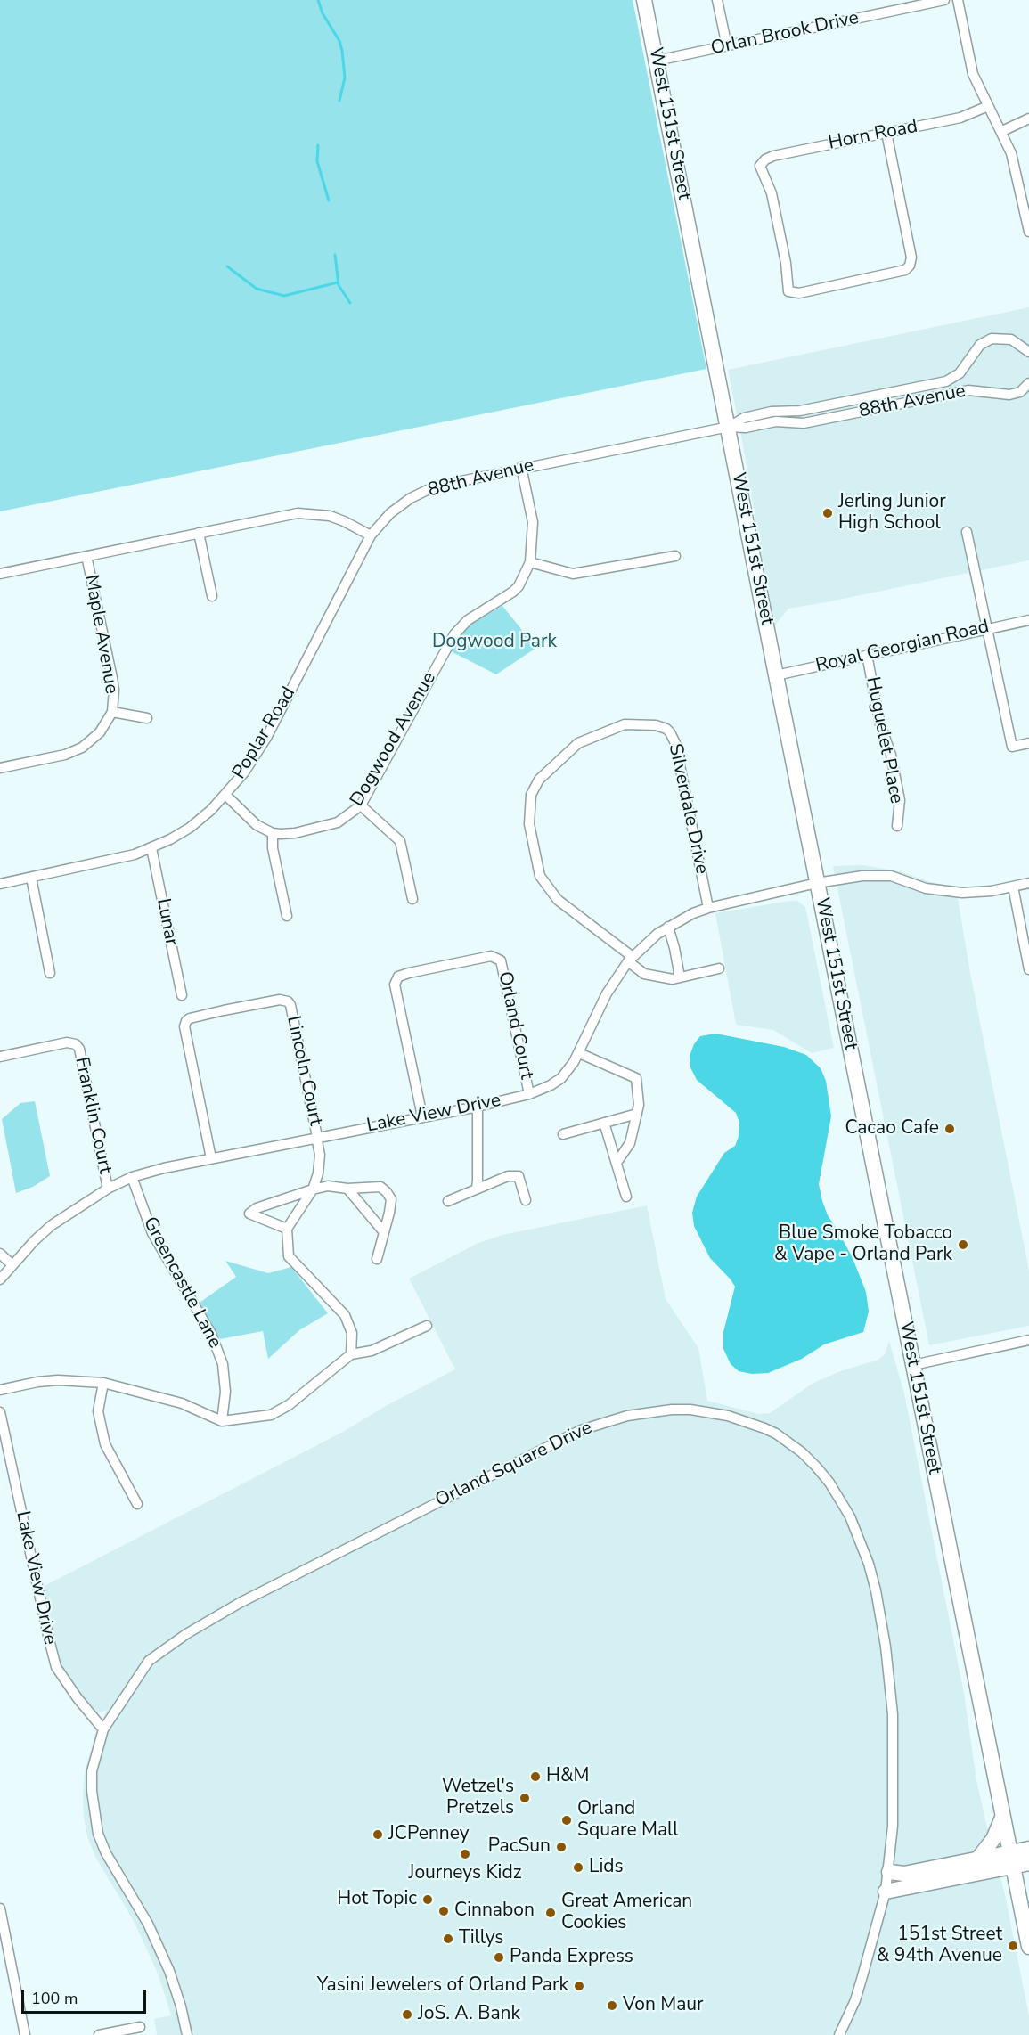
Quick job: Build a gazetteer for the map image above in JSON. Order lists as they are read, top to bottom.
{
  "streets": {
    "street": [
      "Orlan Brook Drive",
      "West 151st Street",
      "Horn Road",
      "88th Avenue",
      "Maple Avenue",
      "Royal Georgian Road",
      "Poplar Road",
      "Dogwood Avenue",
      "Huguelet Place",
      "Silverdale Drive",
      "Lunar",
      "Orland Court",
      "Lincoln Court",
      "Lake View Drive",
      "Franklin Court",
      "Greencastle Lane",
      "Orland Square Drive"
    ]
  },
  "crossings": [
    ["Orlan Brook Drive", "West 151st Street"],
    ["West 151st Street", "88th Avenue"],
    ["West 151st Street", "Royal Georgian Road"],
    ["West 151st Street", "Lake View Drive"],
    ["88th Avenue", "Poplar Road"],
    ["88th Avenue", "Dogwood Avenue"],
    ["Royal Georgian Road", "Huguelet Place"],
    ["Poplar Road", "Lunar"],
    ["Silverdale Drive", "Lake View Drive"],
    ["Orland Court", "Lake View Drive"],
    ["Lincoln Court", "Lake View Drive"],
    ["Lake View Drive", "Franklin Court"],
    ["Lake View Drive", "Greencastle Lane"],
    ["Lake View Drive", "Orland Square Drive"]
  ],
  "parks": ["Dogwood Park"],
  "places": [
    "Jerling Junior High School",
    "Cacao Cafe",
    "Blue Smoke Tobacco & Vape - Orland Park",
    "H&M",
    "Wetzel's Pretzels",
    "Orland Square Mall",
    "JCPenney",
    "PacSun",
    "Journeys Kidz",
    "Lids",
    "Hot Topic",
    "Cinnabon",
    "Great American Cookies",
    "Tillys",
    "151st Street & 94th Avenue",
    "Panda Express",
    "Yasini Jewelers of Orland Park",
    "Von Maur",
    "JoS. A. Bank"
  ],
  "scale_bar": "100 m"
}
